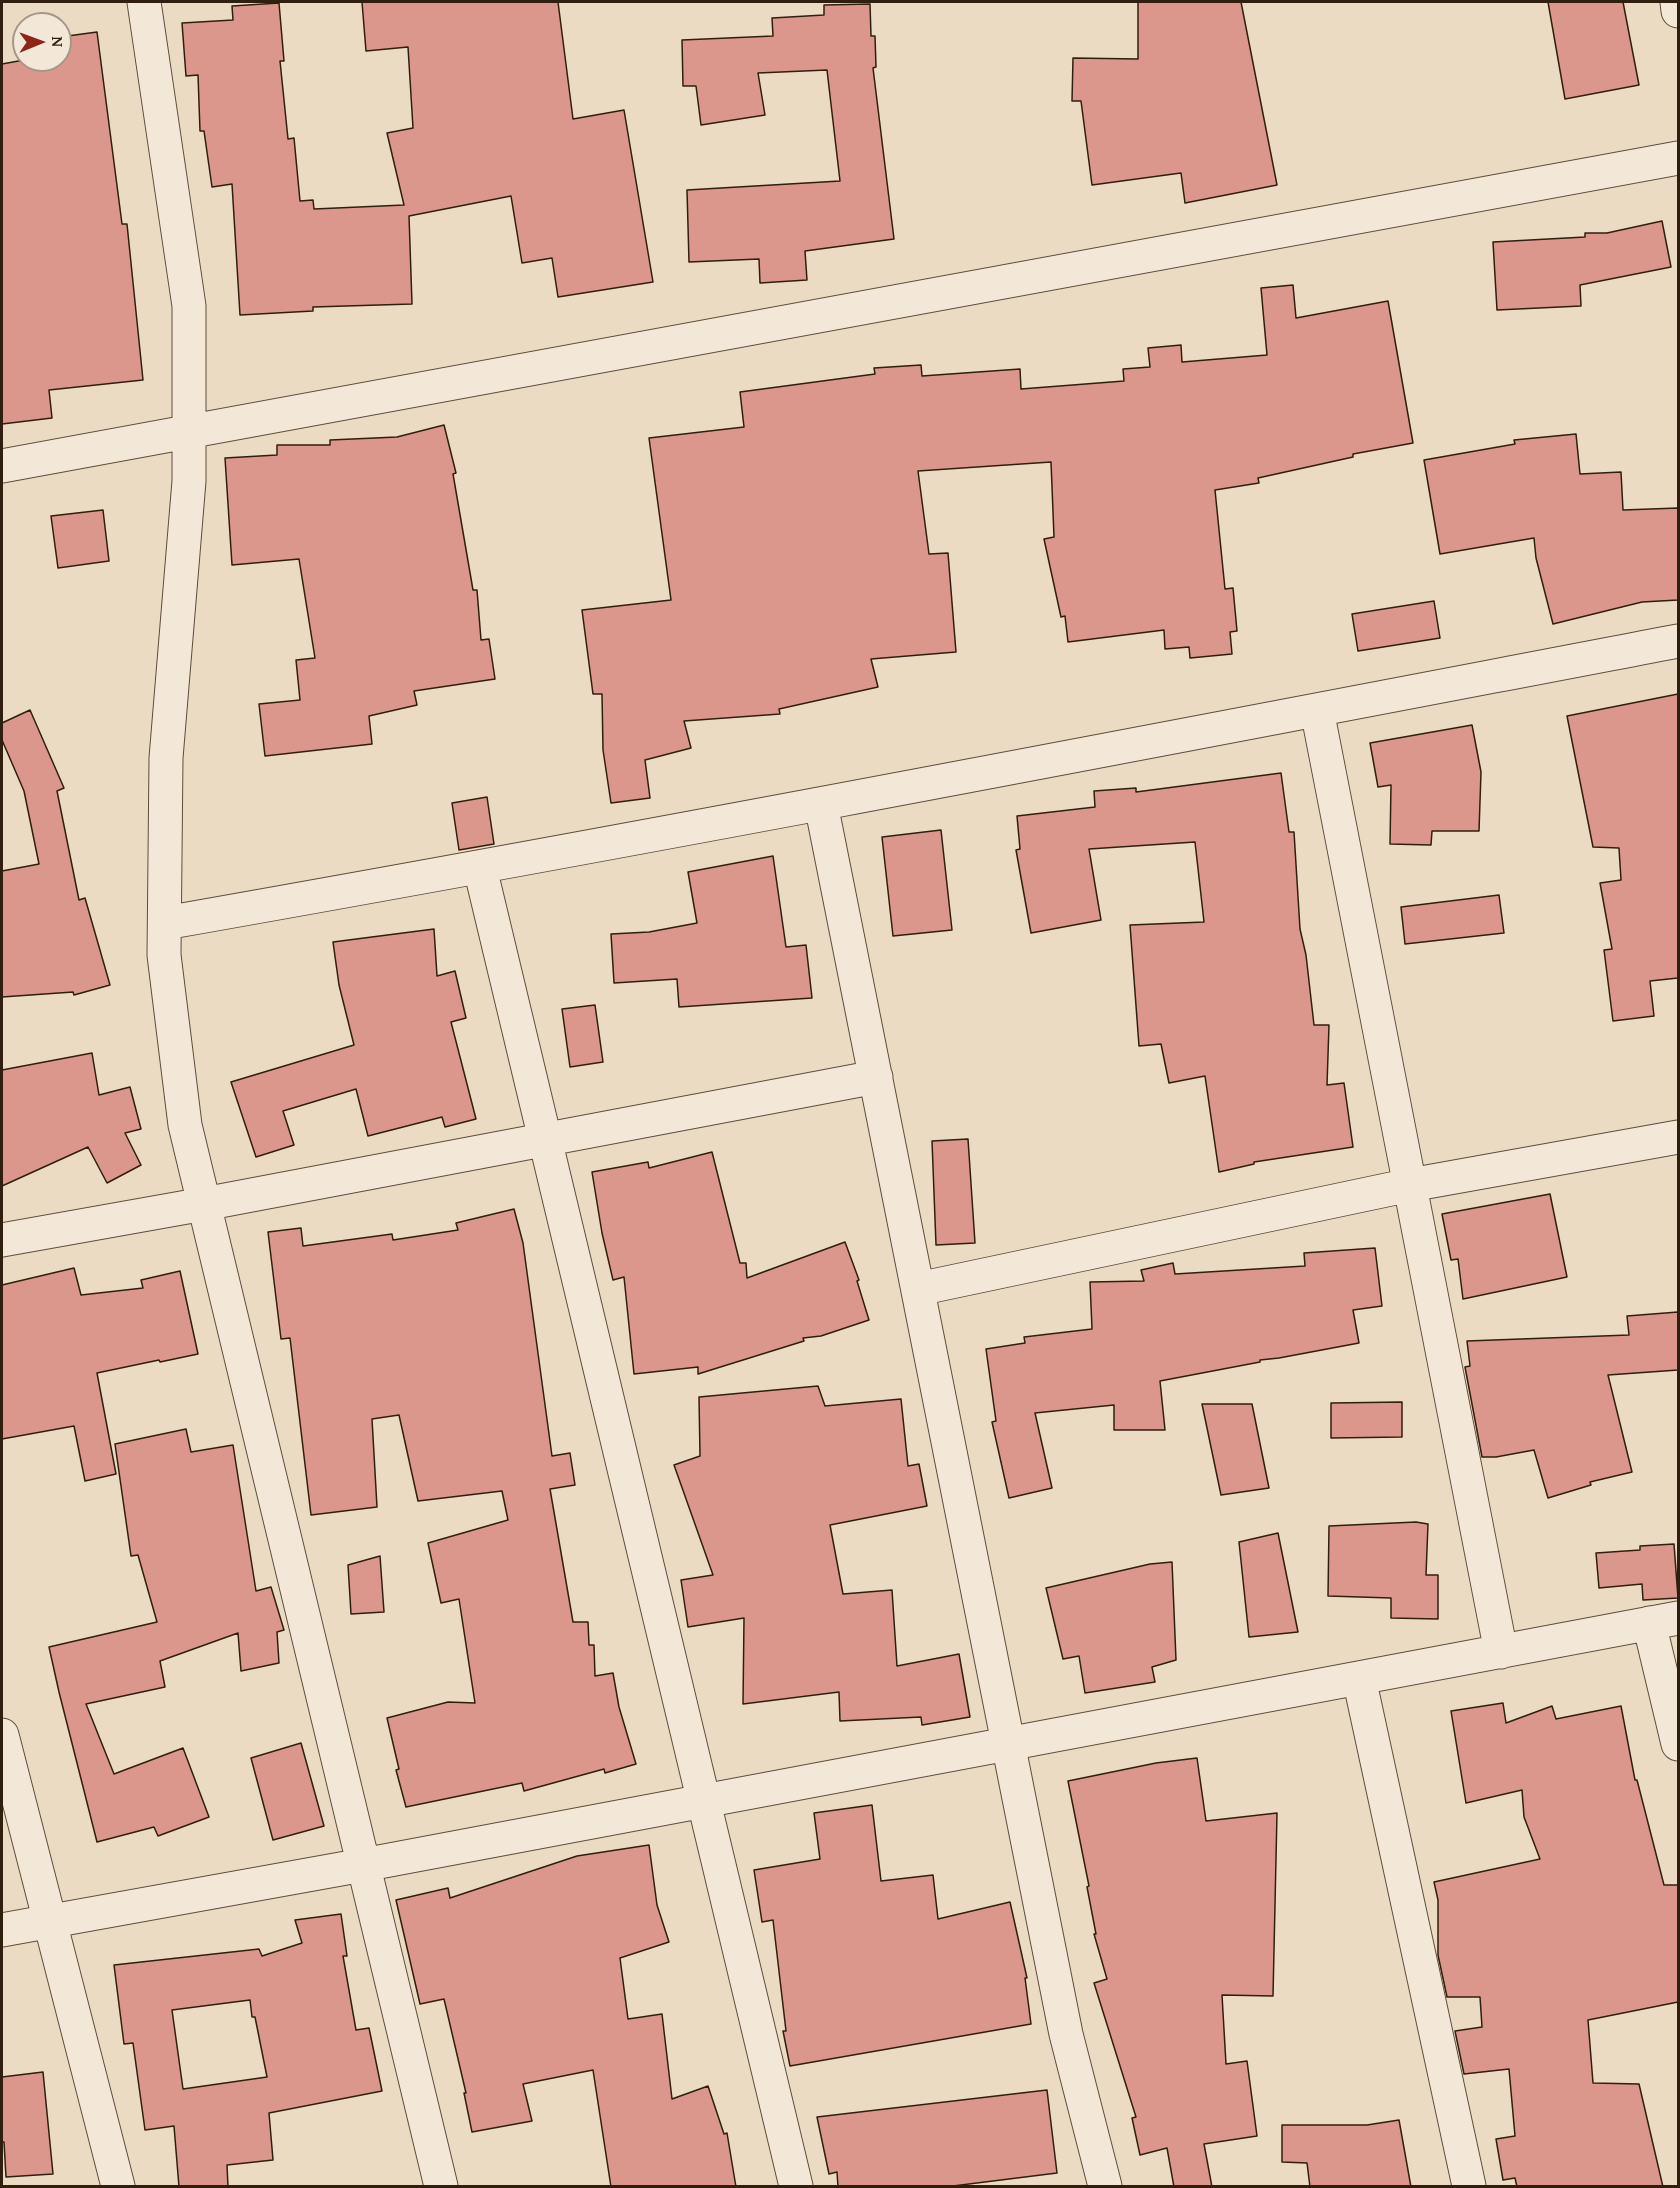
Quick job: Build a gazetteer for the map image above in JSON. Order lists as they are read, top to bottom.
{
  "north": "right"
}
